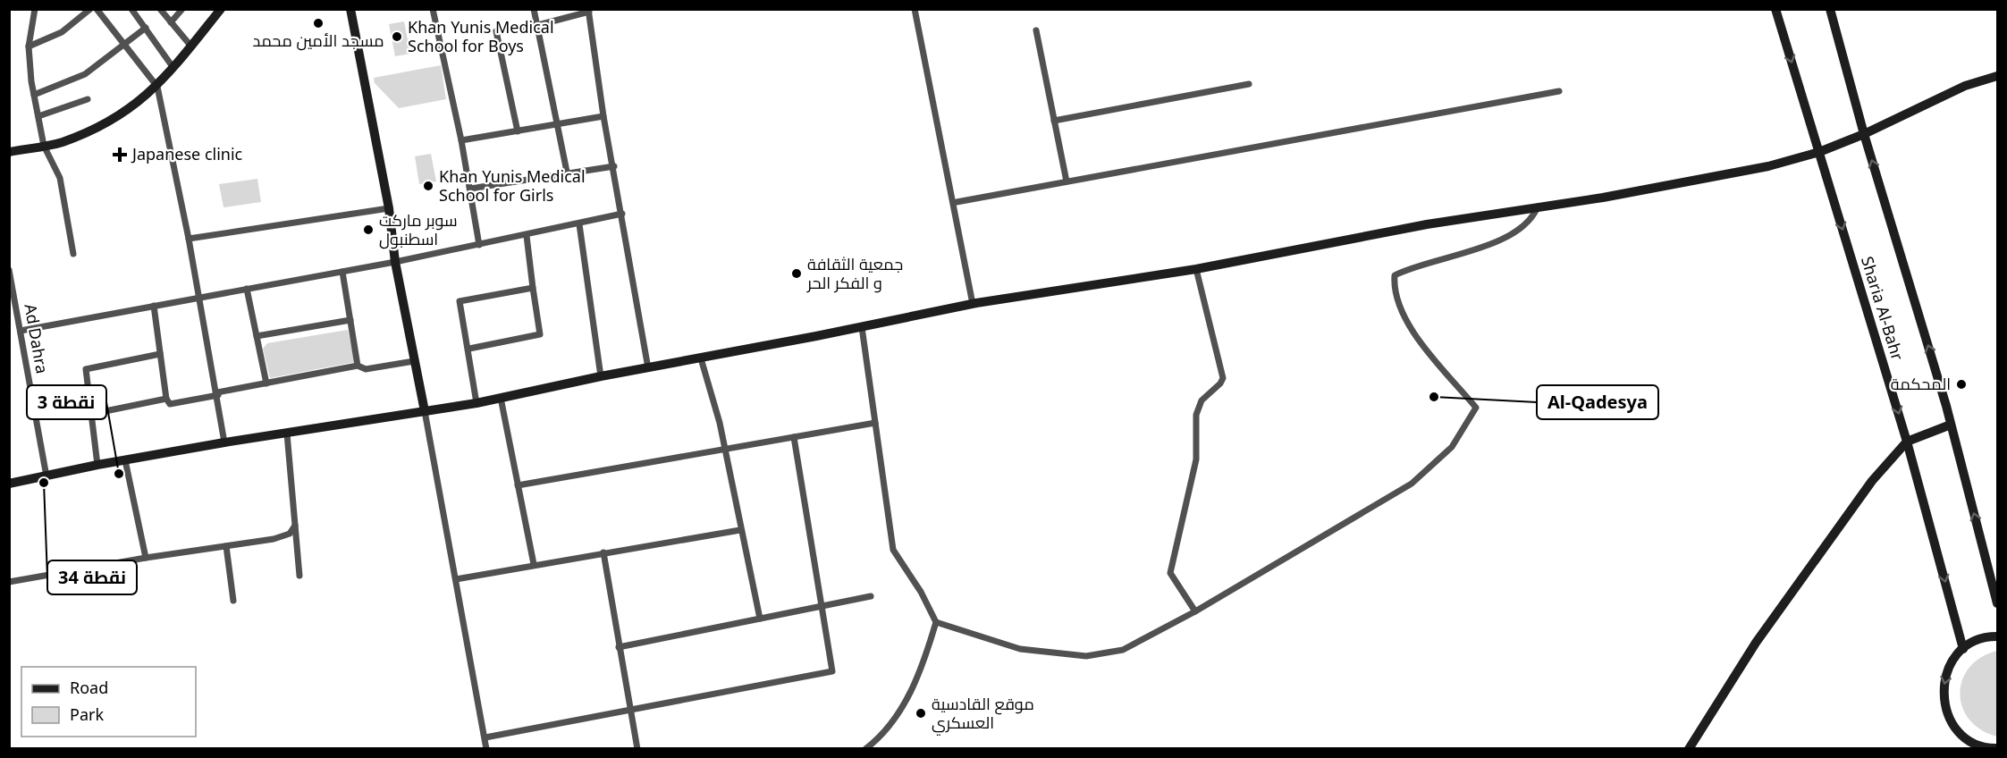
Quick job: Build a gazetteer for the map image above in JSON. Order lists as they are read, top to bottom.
{
  "streets": {
    "street": ["Sharia Al-Bahr", "Ad Dahra"]
  },
  "places": {
    "other": [
      "مسجد الأمين محمد",
      "Khan Yunis Medical School for Boys",
      "Khan Yunis Medical School for Girls",
      "سوبر ماركت اسطنبول",
      "جمعية الثقافة و الفكر الحر",
      "المحكمة",
      "Al-Qadesya",
      "نقطة 3",
      "نقطة 34",
      "موقع القادسية العسكري"
    ],
    "health": ["Japanese clinic"]
  },
  "legend": ["Road", "Park"]
}
